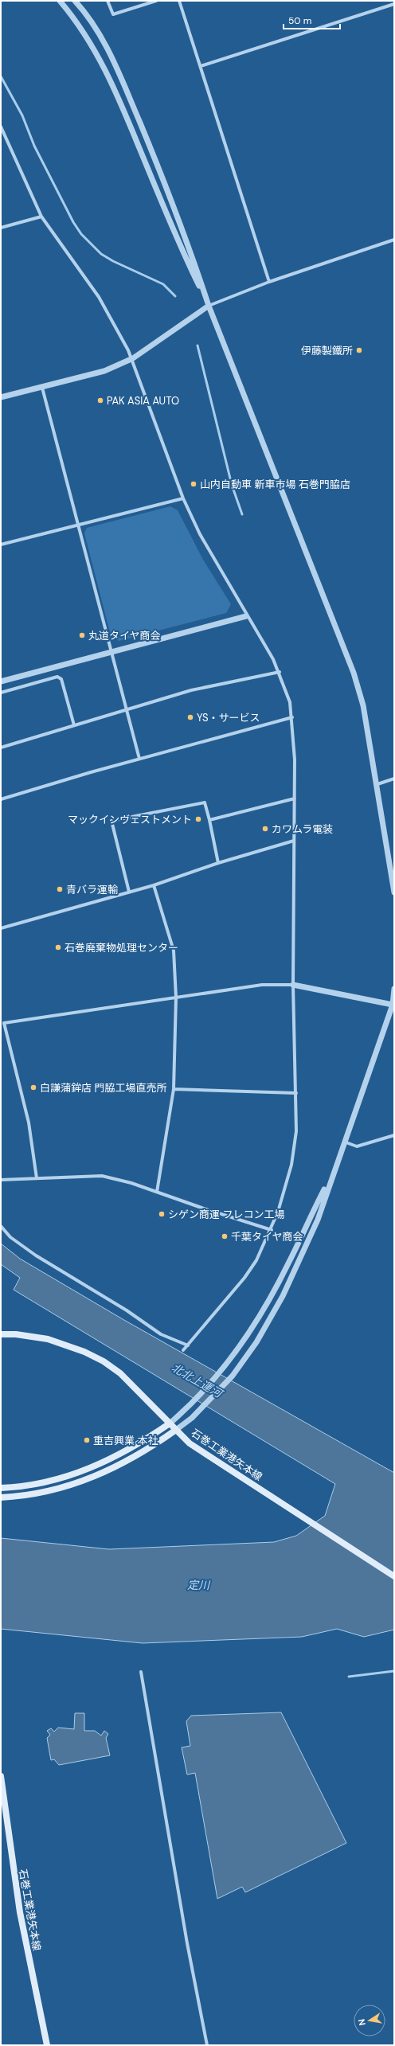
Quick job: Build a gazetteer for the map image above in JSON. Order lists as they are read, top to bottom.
{
  "streets": {
    "main road": ["石巻工業港矢本線"]
  },
  "water": ["北北上運河", "定川"],
  "places": [
    "伊藤製鐵所",
    "PAK ASIA AUTO",
    "山内自動車 新車市場 石巻門脇店",
    "丸道タイヤ商会",
    "YS・サービス",
    "マックインヴェストメント",
    "カワムラ電装",
    "青バラ運輸",
    "石巻廃棄物処理センター",
    "白謙蒲鉾店 門脇工場直売所",
    "シゲン商運 フレコン工場",
    "千葉タイヤ商会",
    "重吉興業 本社"
  ],
  "scale_bar": "50 m",
  "north": "left"
}
